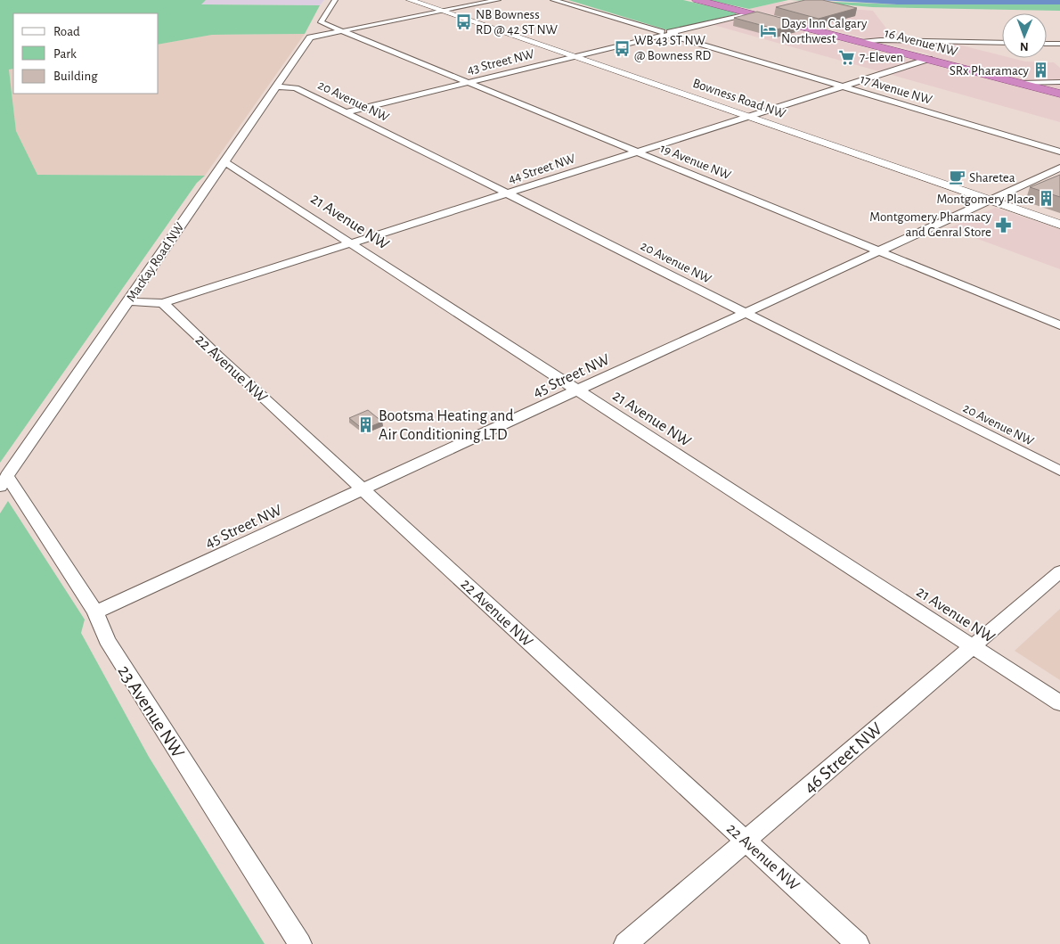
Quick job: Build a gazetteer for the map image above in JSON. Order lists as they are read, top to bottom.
{
  "streets": {
    "highway": ["16 Avenue NW"],
    "street": [
      "43 Street NW",
      "17 Avenue NW",
      "Bowness Road NW",
      "20 Avenue NW",
      "19 Avenue NW",
      "44 Street NW",
      "21 Avenue NW",
      "MacKay Road NW",
      "22 Avenue NW",
      "45 Street NW",
      "23 Avenue NW",
      "46 Street NW"
    ]
  },
  "crossings": [
    ["16 Avenue NW", "44 Street NW"],
    ["43 Street NW", "Bowness Road NW"],
    ["43 Street NW", "20 Avenue NW"],
    ["43 Street NW", "19 Avenue NW"],
    ["17 Avenue NW", "44 Street NW"],
    ["Bowness Road NW", "44 Street NW"],
    ["Bowness Road NW", "45 Street NW"],
    ["20 Avenue NW", "44 Street NW"],
    ["20 Avenue NW", "MacKay Road NW"],
    ["20 Avenue NW", "45 Street NW"],
    ["19 Avenue NW", "44 Street NW"],
    ["19 Avenue NW", "MacKay Road NW"],
    ["19 Avenue NW", "45 Street NW"],
    ["44 Street NW", "21 Avenue NW"],
    ["44 Street NW", "22 Avenue NW"],
    ["21 Avenue NW", "MacKay Road NW"],
    ["21 Avenue NW", "45 Street NW"],
    ["21 Avenue NW", "46 Street NW"],
    ["MacKay Road NW", "23 Avenue NW"],
    ["22 Avenue NW", "45 Street NW"],
    ["22 Avenue NW", "46 Street NW"],
    ["45 Street NW", "23 Avenue NW"]
  ],
  "places": {
    "bus stop": ["NB Bowness RD @ 42 ST NW", "WB 43 ST NW @ Bowness RD"],
    "hotel": ["Days Inn Calgary Northwest"],
    "supermarket": ["7-Eleven"],
    "building": ["SRx Pharamacy", "Montgomery Place", "Bootsma Heating and Air Conditioning LTD"],
    "cafe": ["Sharetea"],
    "pharmacy": ["Montgomery Pharmacy and Genral Store"]
  },
  "legend": ["Road", "Park", "Building"],
  "north": "bottom"
}
